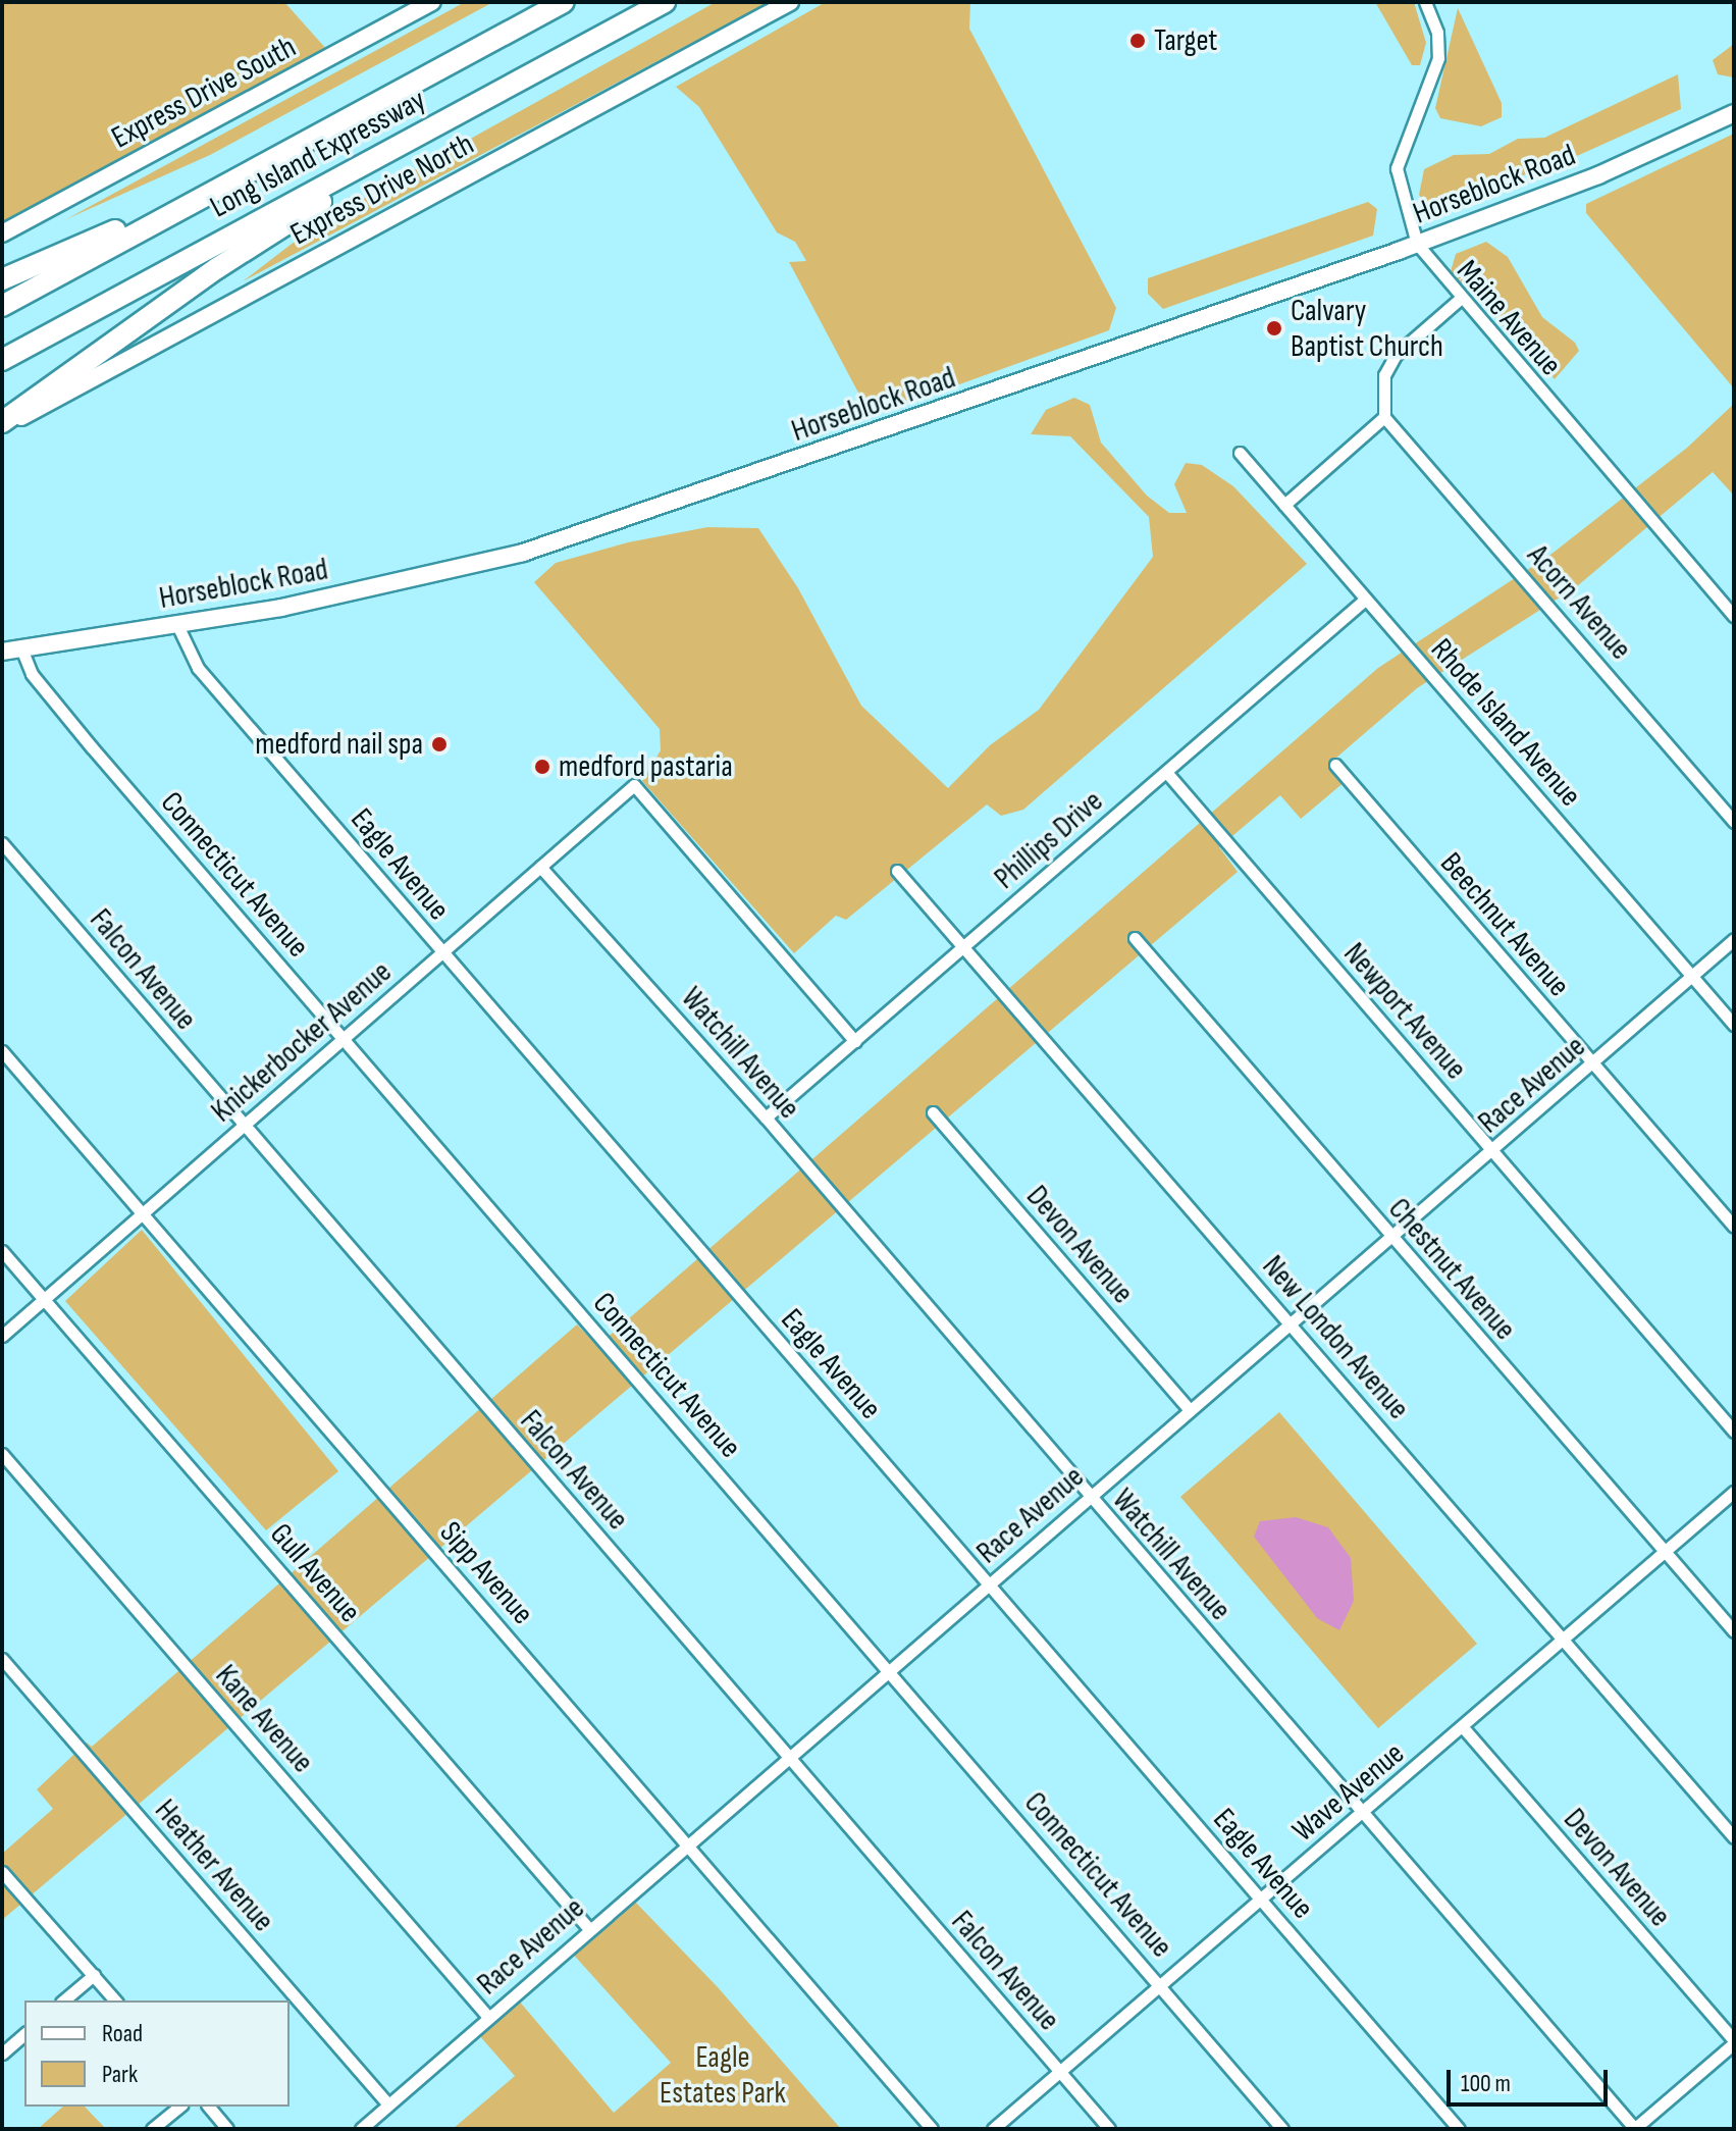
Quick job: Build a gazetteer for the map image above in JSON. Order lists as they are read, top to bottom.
{
  "streets": {
    "highway": ["Long Island Expressway"],
    "main road": ["Express Drive South", "Horseblock Road", "Express Drive North"],
    "street": [
      "Maine Avenue",
      "Acorn Avenue",
      "Rhode Island Avenue",
      "Phillips Drive",
      "Eagle Avenue",
      "Connecticut Avenue",
      "Beechnut Avenue",
      "Falcon Avenue",
      "Newport Avenue",
      "Knickerbocker Avenue",
      "Watchill Avenue",
      "Race Avenue",
      "Devon Avenue",
      "Chestnut Avenue",
      "New London Avenue",
      "Gull Avenue",
      "Sipp Avenue",
      "Kane Avenue",
      "Wave Avenue",
      "Heather Avenue"
    ]
  },
  "crossings": [
    ["Horseblock Road", "Maine Avenue"],
    ["Horseblock Road", "Eagle Avenue"],
    ["Horseblock Road", "Connecticut Avenue"],
    ["Rhode Island Avenue", "Phillips Drive"],
    ["Rhode Island Avenue", "Race Avenue"],
    ["Phillips Drive", "Newport Avenue"],
    ["Phillips Drive", "Knickerbocker Avenue"],
    ["Phillips Drive", "Watchill Avenue"],
    ["Phillips Drive", "New London Avenue"],
    ["Eagle Avenue", "Knickerbocker Avenue"],
    ["Eagle Avenue", "Race Avenue"],
    ["Eagle Avenue", "Wave Avenue"],
    ["Connecticut Avenue", "Knickerbocker Avenue"],
    ["Connecticut Avenue", "Race Avenue"],
    ["Connecticut Avenue", "Wave Avenue"],
    ["Beechnut Avenue", "Race Avenue"],
    ["Falcon Avenue", "Knickerbocker Avenue"],
    ["Falcon Avenue", "Race Avenue"],
    ["Falcon Avenue", "Wave Avenue"],
    ["Newport Avenue", "Race Avenue"],
    ["Knickerbocker Avenue", "Watchill Avenue"],
    ["Knickerbocker Avenue", "Gull Avenue"],
    ["Knickerbocker Avenue", "Sipp Avenue"],
    ["Watchill Avenue", "Race Avenue"],
    ["Watchill Avenue", "Wave Avenue"],
    ["Race Avenue", "Devon Avenue"],
    ["Race Avenue", "Chestnut Avenue"],
    ["Race Avenue", "New London Avenue"],
    ["Race Avenue", "Gull Avenue"],
    ["Race Avenue", "Sipp Avenue"],
    ["Race Avenue", "Kane Avenue"],
    ["Race Avenue", "Heather Avenue"],
    ["Devon Avenue", "Wave Avenue"],
    ["Chestnut Avenue", "Wave Avenue"],
    ["New London Avenue", "Wave Avenue"]
  ],
  "parks": ["Eagle Estates Park"],
  "places": [
    "Target",
    "Calvary Baptist Church",
    "medford nail spa",
    "medford pastaria"
  ],
  "legend": ["Road", "Park"],
  "scale_bar": "100 m"
}
